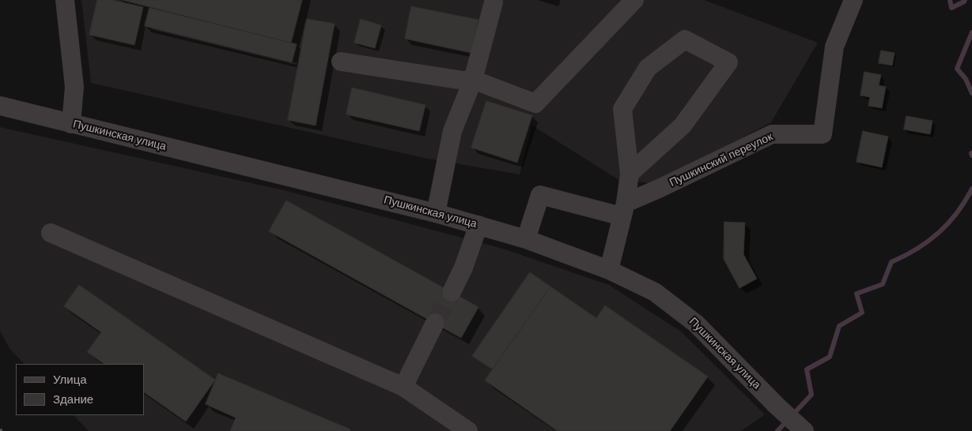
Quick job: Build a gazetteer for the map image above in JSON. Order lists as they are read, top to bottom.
{
  "streets": {
    "street": ["Пушкинская улица", "Пушкинский переулок"]
  },
  "legend": ["Улица", "Здание"]
}
